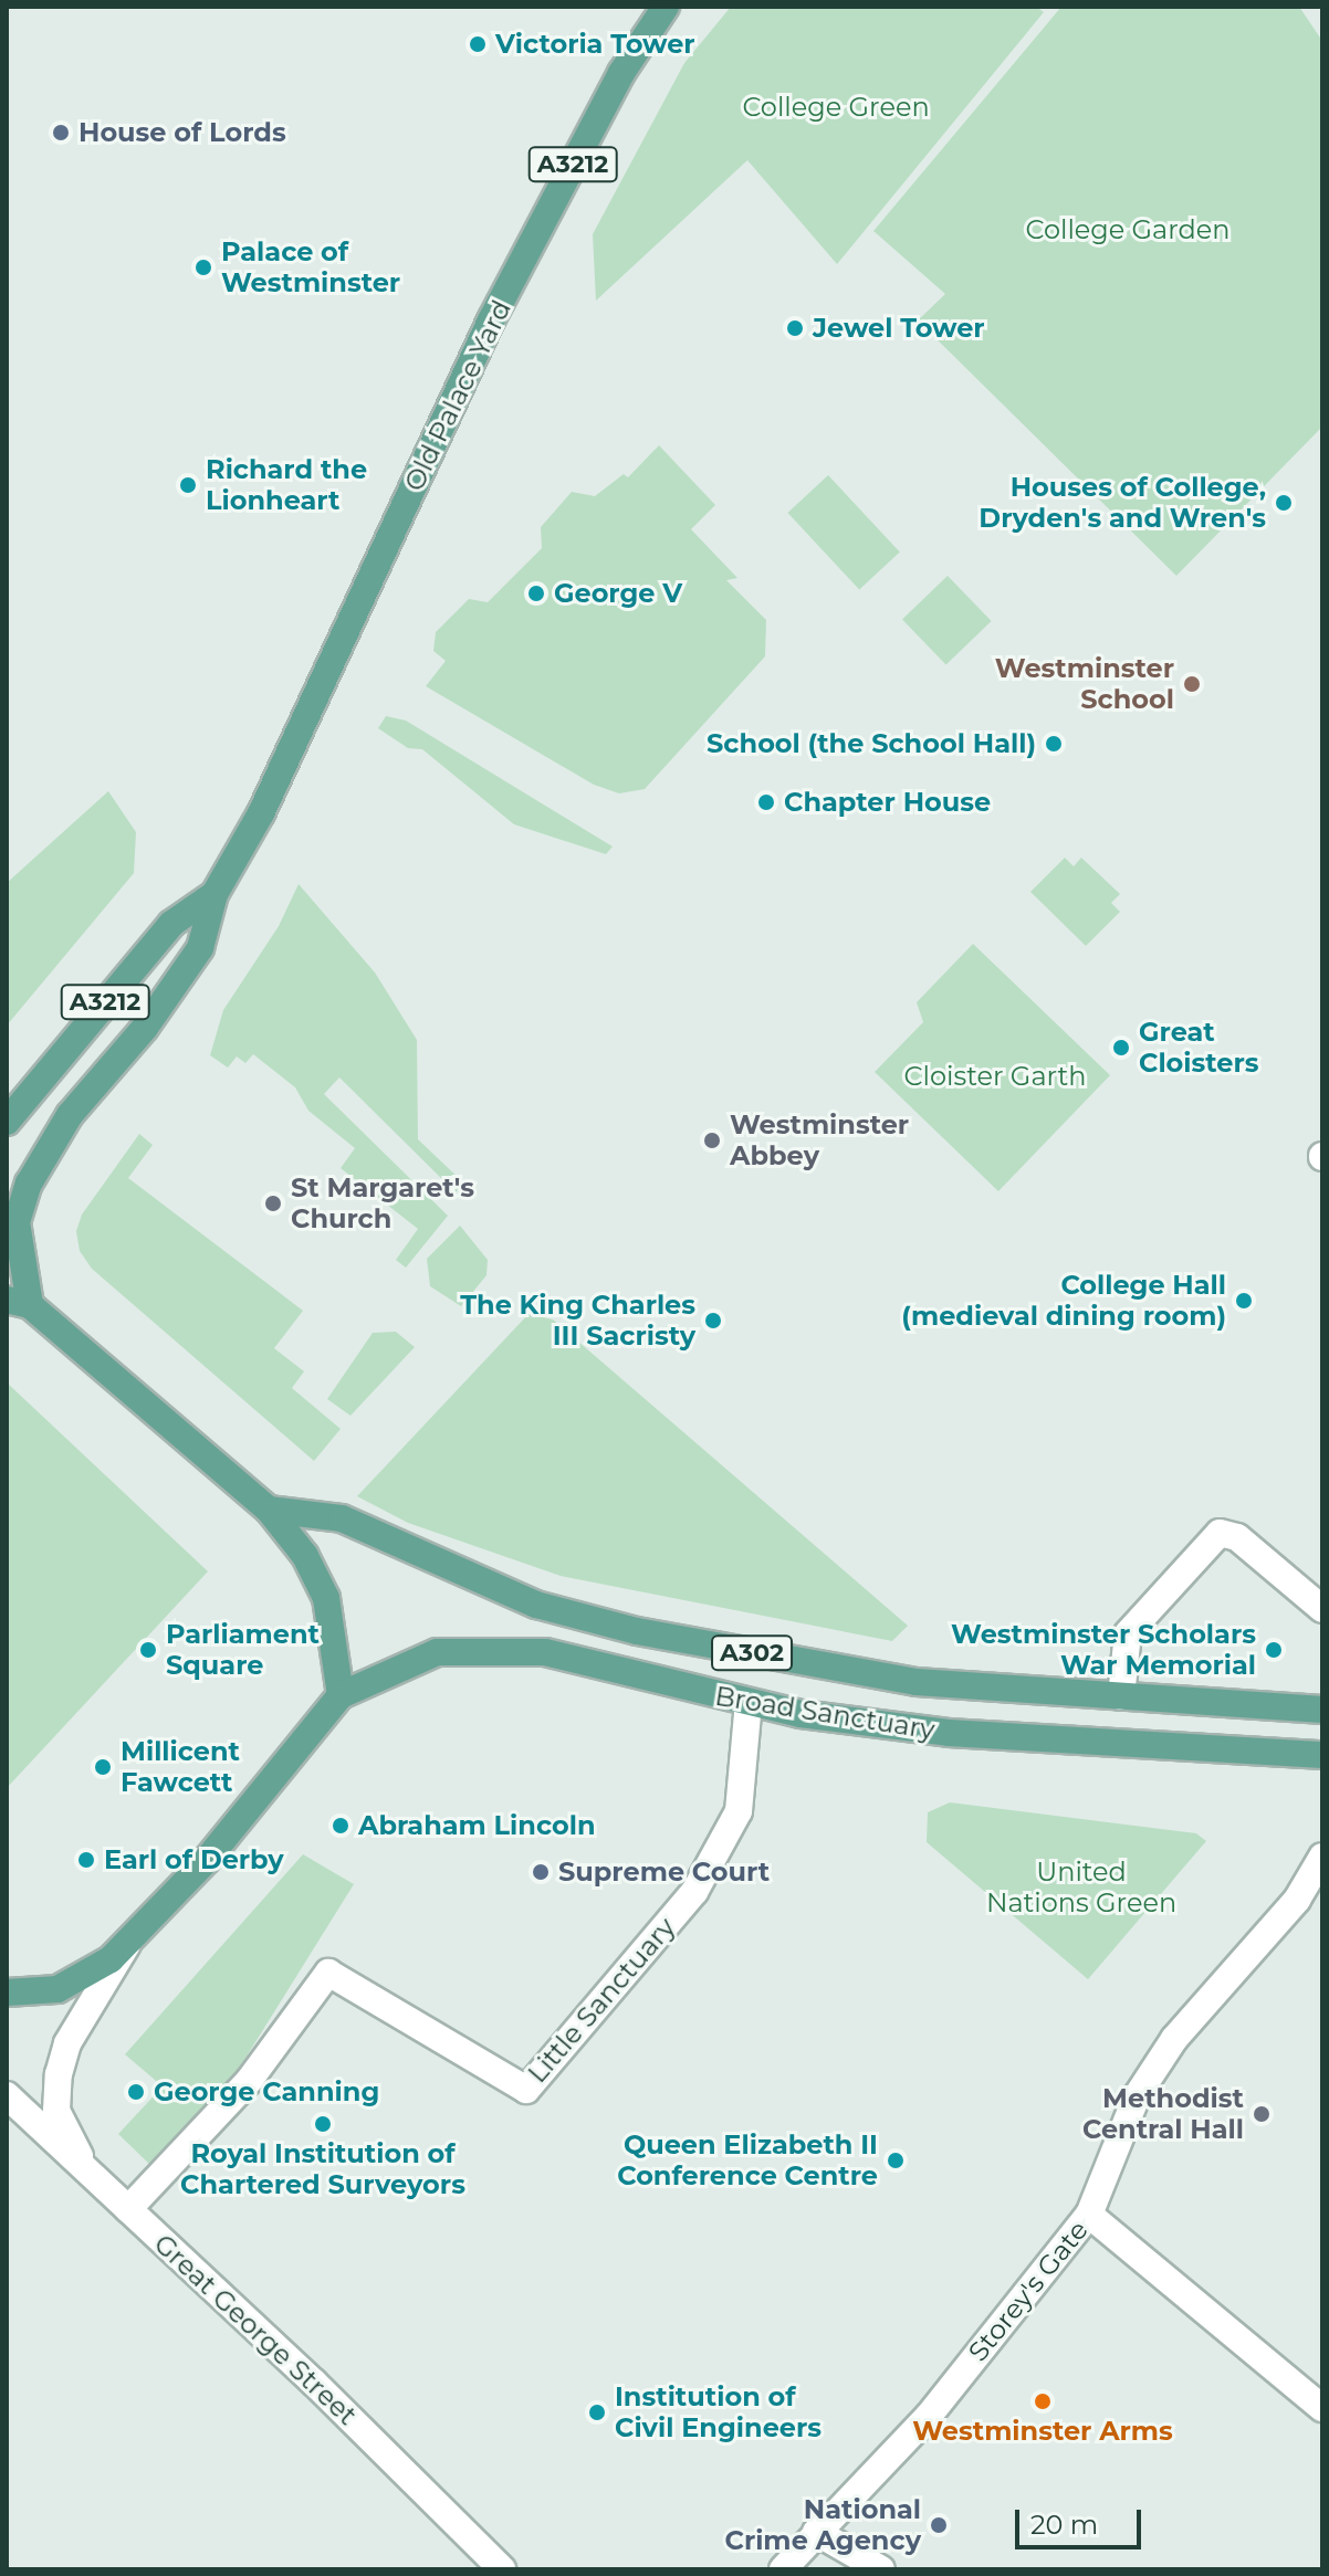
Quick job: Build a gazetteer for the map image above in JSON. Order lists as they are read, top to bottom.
{
  "streets": {
    "main road": [
      "A3212",
      "Old Palace Yard",
      "A302",
      "Broad Sanctuary"
    ],
    "street": ["Little Sanctuary", "Storey's Gate", "Great George Street"]
  },
  "crossings": [
    ["A3212", "Old Palace Yard"],
    ["A302", "Broad Sanctuary"],
    ["Broad Sanctuary", "Little Sanctuary"],
    ["Little Sanctuary", "Great George Street"]
  ],
  "parks": [
    "College Green",
    "College Garden",
    "Cloister Garth",
    "United Nations Green"
  ],
  "places": [
    "Victoria Tower",
    "House of Lords",
    "Palace of Westminster",
    "Jewel Tower",
    "Richard the Lionheart",
    "Houses of College, Dryden's and Wren's",
    "George V",
    "Westminster School",
    "School (the School Hall)",
    "Chapter House",
    "Great Cloisters",
    "Westminster Abbey",
    "St Margaret's Church",
    "College Hall (medieval dining room)",
    "The King Charles III Sacristy",
    "Parliament Square",
    "Westminster Scholars War Memorial",
    "Millicent Fawcett",
    "Abraham Lincoln",
    "Earl of Derby",
    "Supreme Court",
    "George Canning",
    "Methodist Central Hall",
    "Royal Institution of Chartered Surveyors",
    "Queen Elizabeth II Conference Centre",
    "Westminster Arms",
    "Institution of Civil Engineers",
    "National Crime Agency"
  ],
  "scale_bar": "20 m"
}
